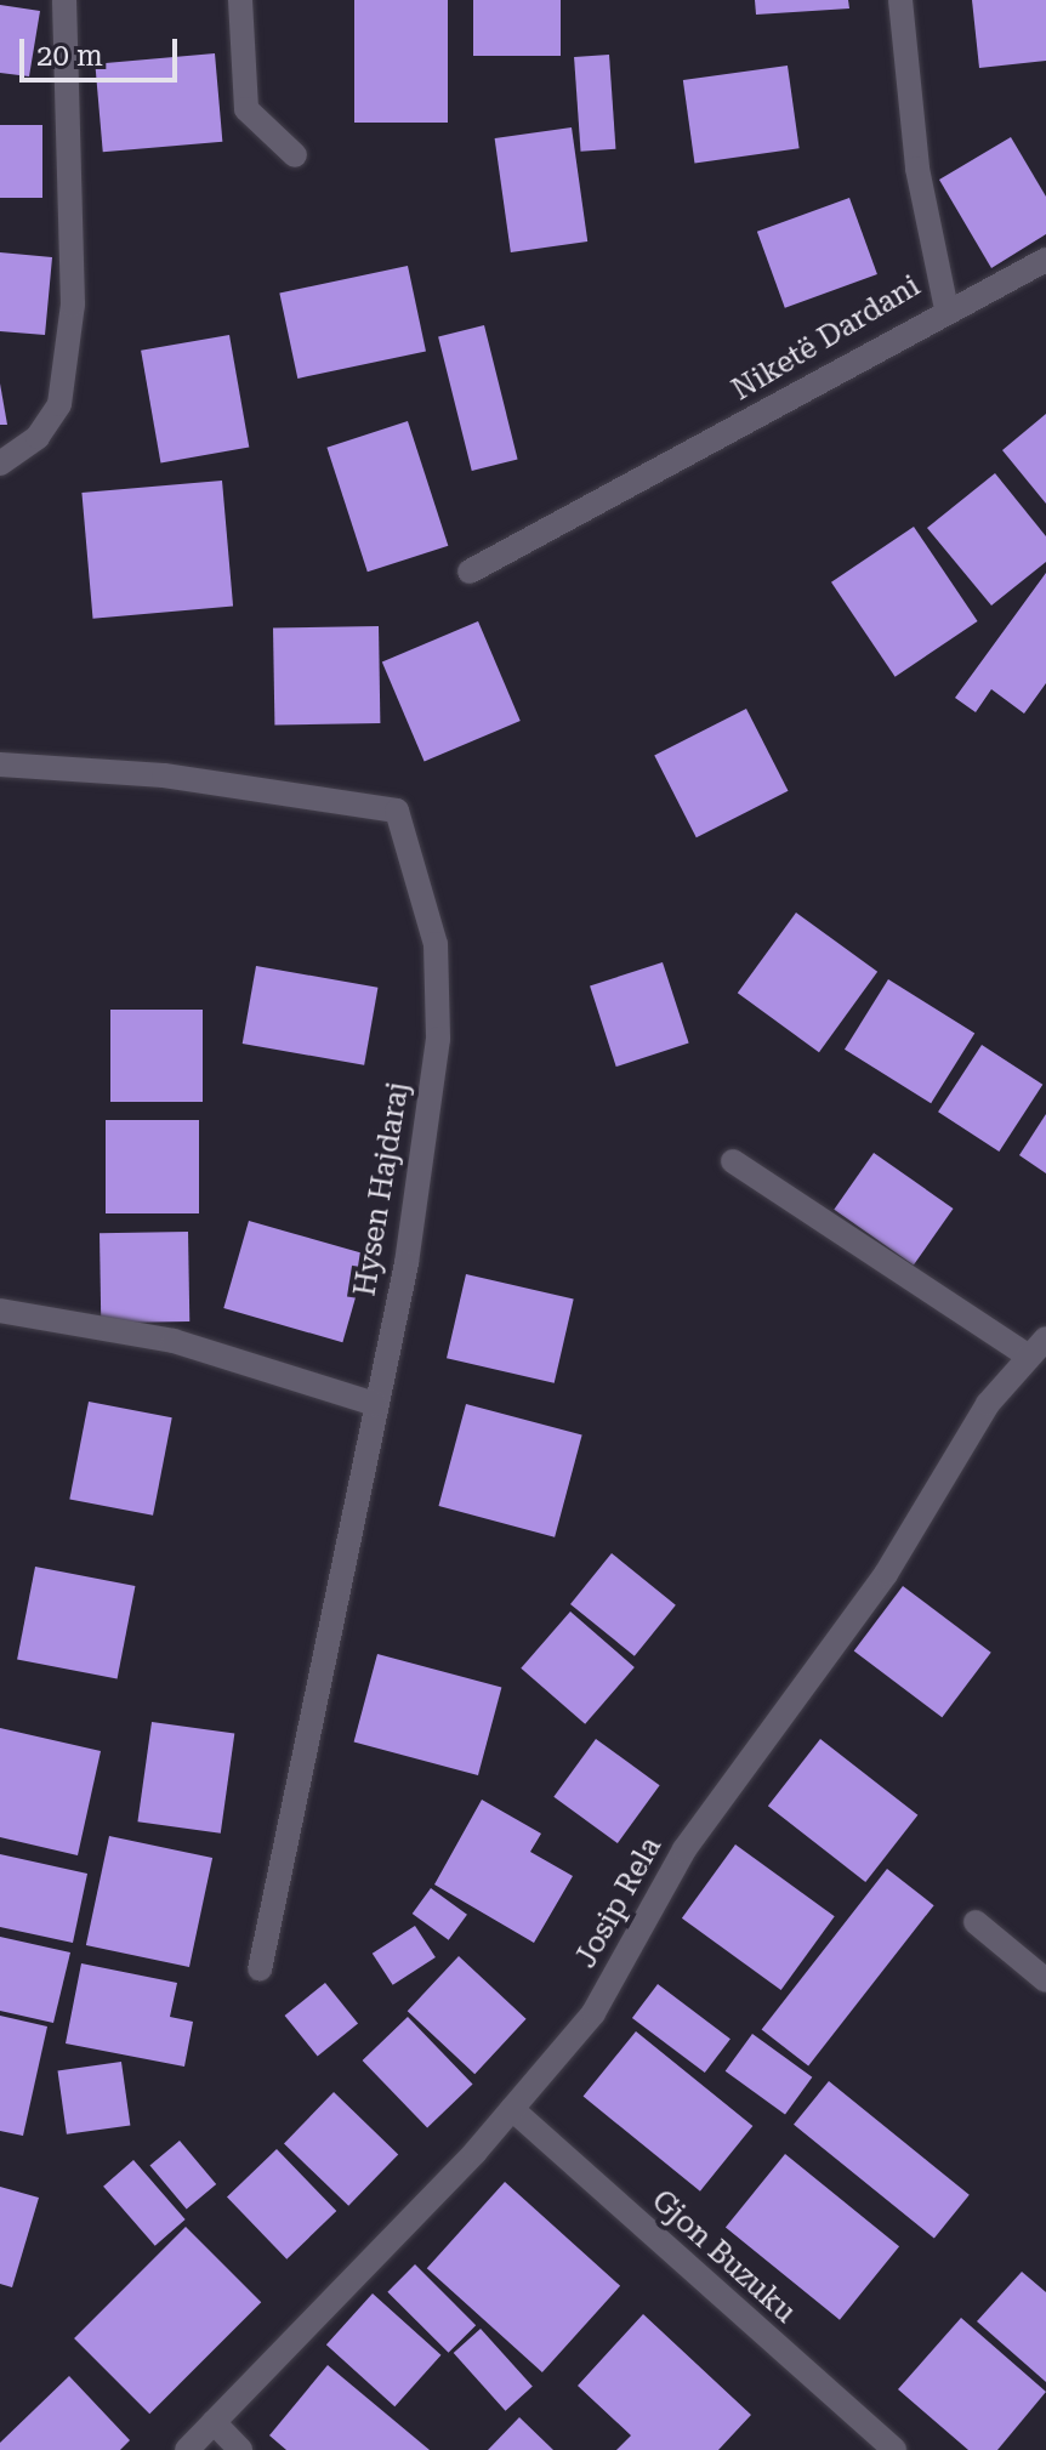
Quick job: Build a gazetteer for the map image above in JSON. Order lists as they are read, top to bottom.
{
  "streets": {
    "street": [
      "Niketë Dardani",
      "Hysen Hajdaraj",
      "Josip Rela",
      "Gjon Buzuku"
    ]
  },
  "crossings": [
    ["Josip Rela", "Gjon Buzuku"]
  ],
  "scale_bar": "20 m"
}
